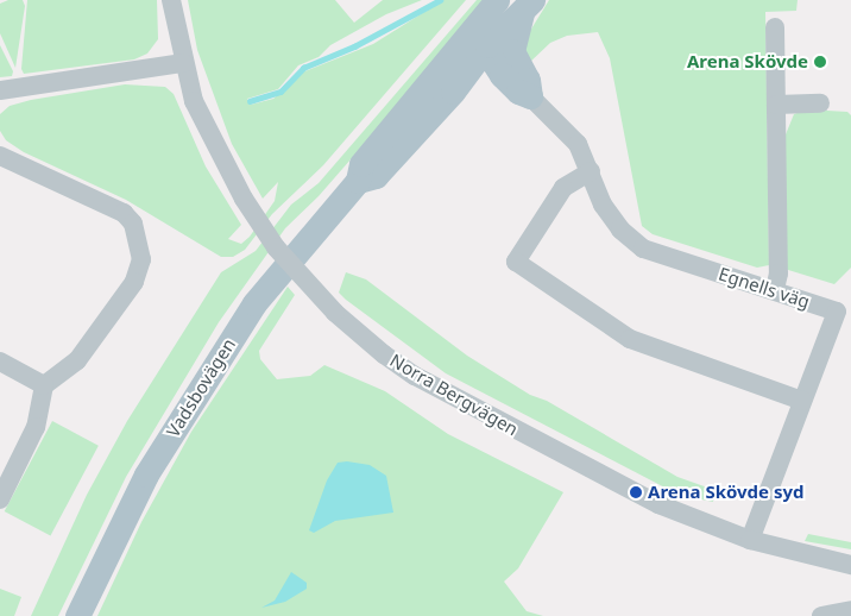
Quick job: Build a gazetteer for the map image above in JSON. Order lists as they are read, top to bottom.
{
  "streets": {
    "main road": ["Vadsbovägen"],
    "street": ["Egnells väg", "Norra Bergvägen"]
  },
  "crossings": [
    ["Egnells väg", "Vadsbovägen"],
    ["Egnells väg", "Norra Bergvägen"]
  ],
  "places": ["Arena Skövde", "Arena Skövde syd"]
}
